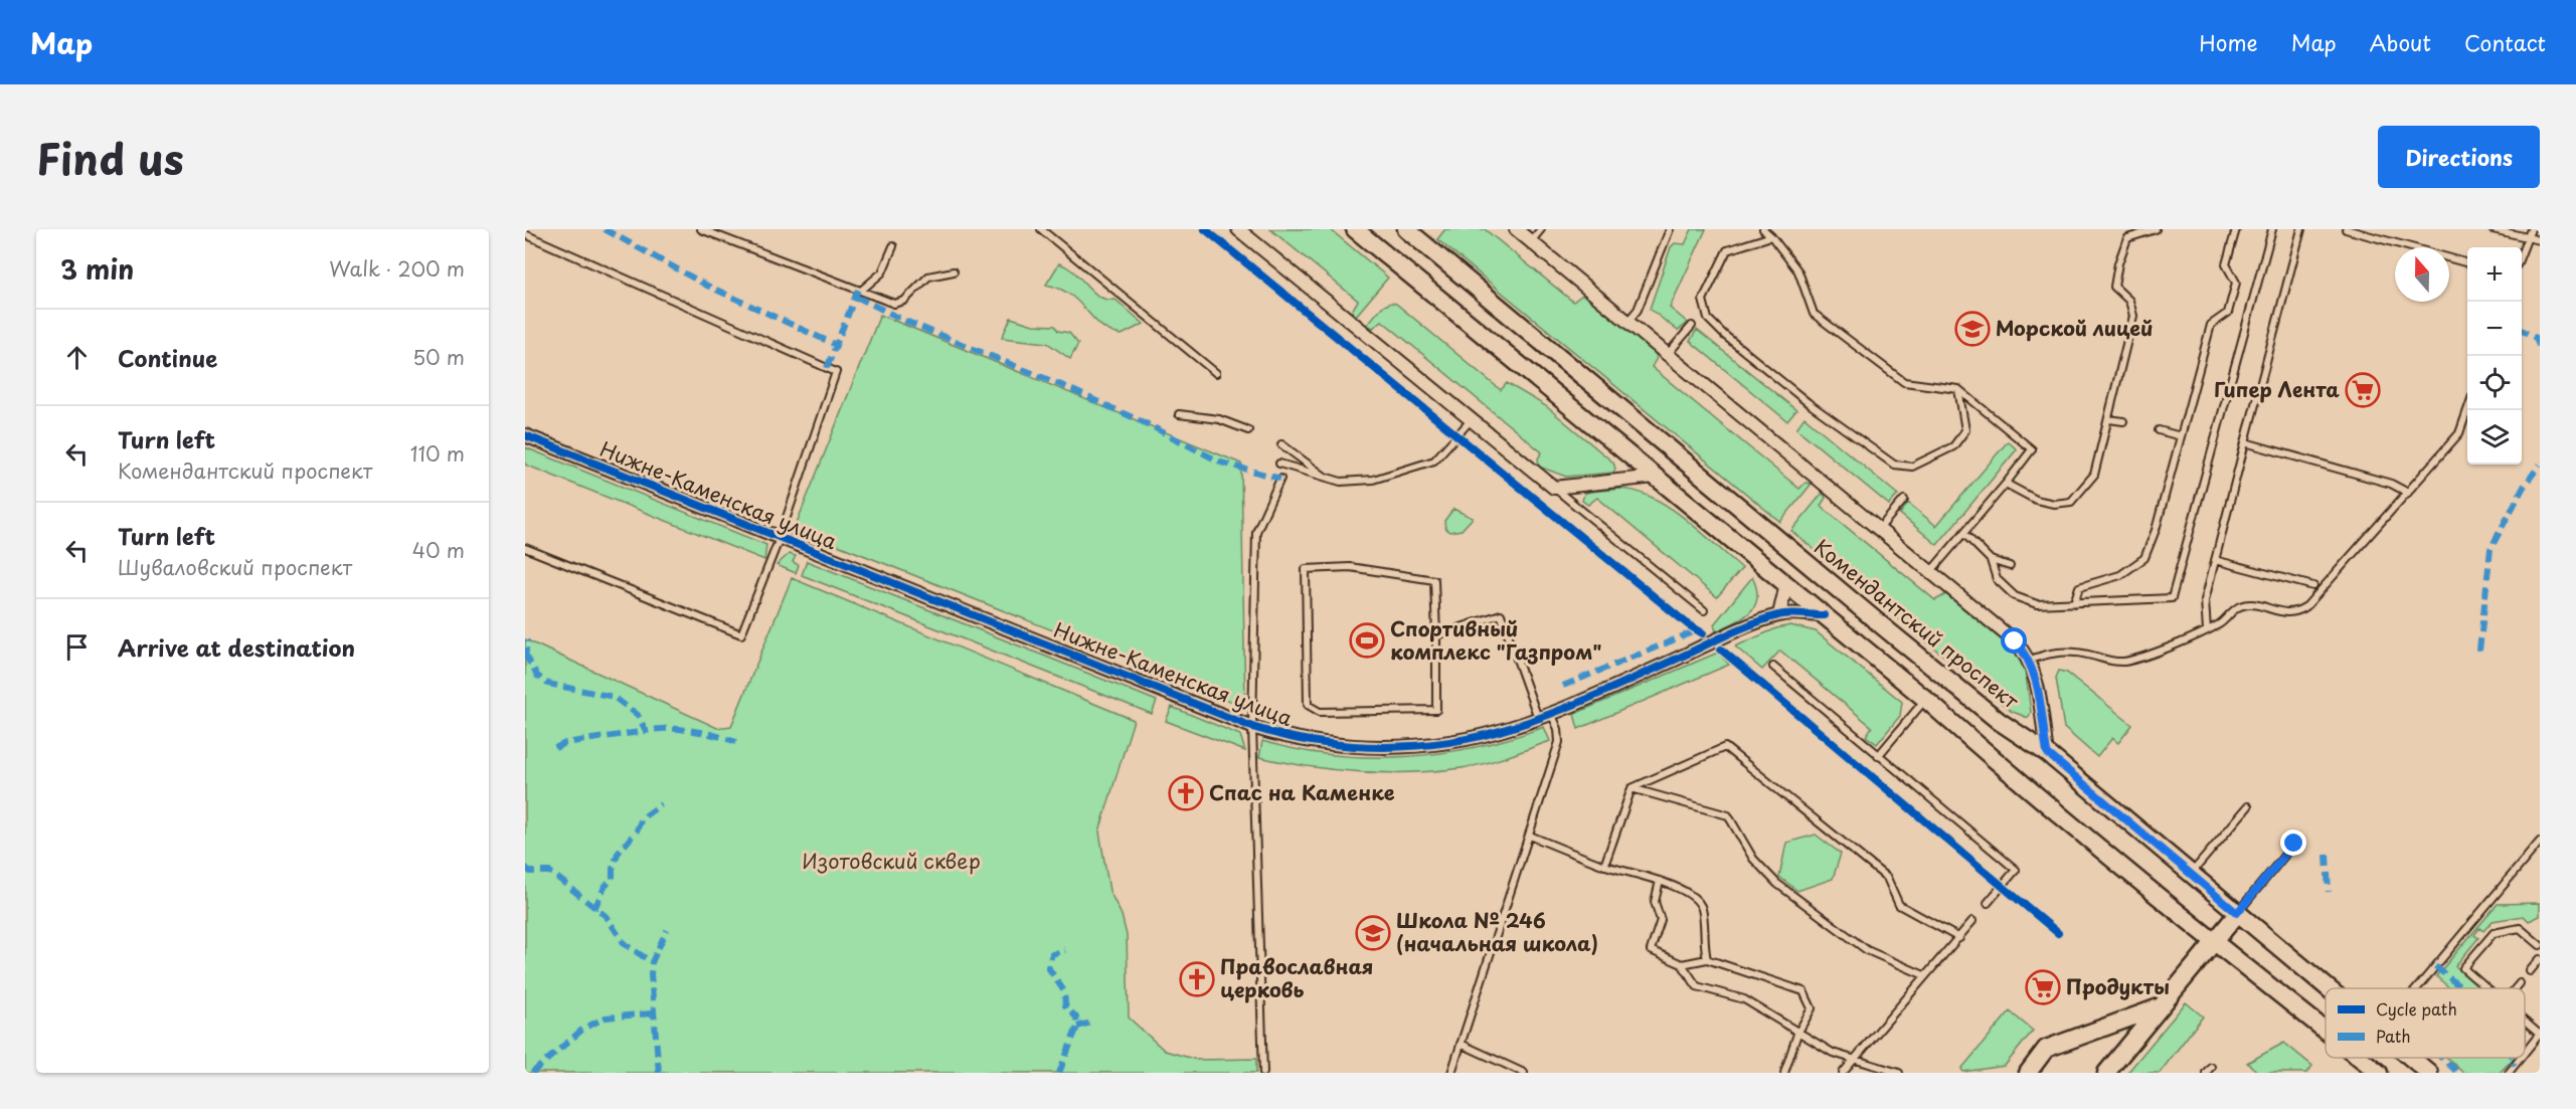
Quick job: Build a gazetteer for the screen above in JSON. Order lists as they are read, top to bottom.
{
  "streets": {
    "main road": ["Комендантский проспект"],
    "street": ["Нижне-Каменская улица"]
  },
  "parks": ["Изотовский сквер"],
  "places": {
    "school or university": ["Морской лицей", "Школа № 246 (начальная школа)"],
    "supermarket": ["Гипер Лента", "Продукты"],
    "sports": ["Спортивный комплекс \"Газпром\""],
    "church": ["Спас на Каменке", "Православная церковь"]
  },
  "legend": ["Cycle path", "Path"],
  "north": "top",
  "page": {
    "header": "Map",
    "nav": [
      "Home",
      "Map",
      "About",
      "Contact"
    ],
    "title": "Find us",
    "buttons": "Directions",
    "heading": ["3 min", "Walk · 200 m"],
    "map_buttons": ["+", "−"],
    "list": [
      ["Continue", "50 m"],
      ["Turn left", "Комендантский проспект", "110 m"],
      ["Turn left", "Шуваловский проспект", "40 m"],
      "Arrive at destination"
    ]
  }
}
